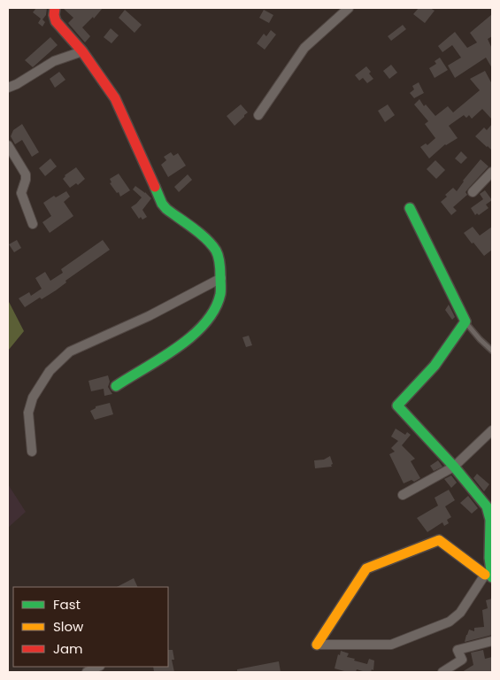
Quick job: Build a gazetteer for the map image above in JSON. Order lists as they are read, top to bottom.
{
  "legend": ["Fast", "Slow", "Jam"]
}
